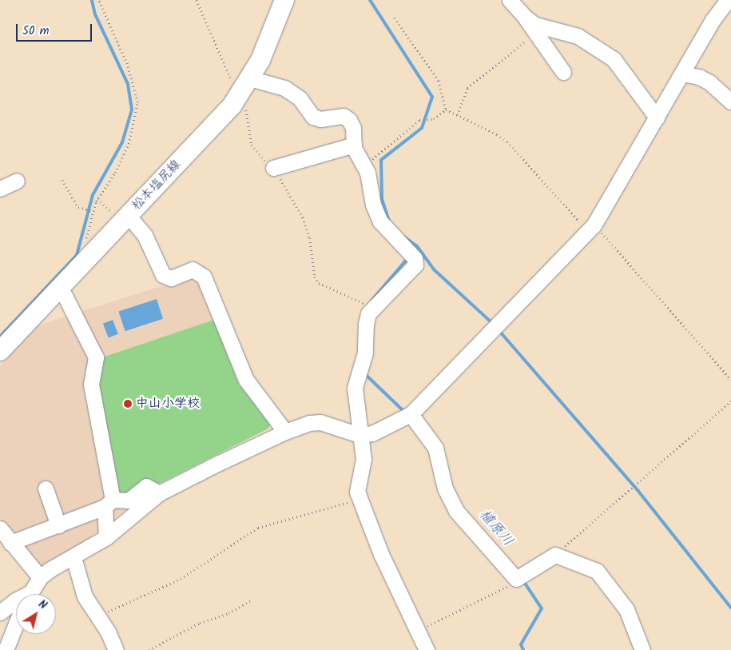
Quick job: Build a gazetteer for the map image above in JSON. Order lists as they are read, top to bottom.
{
  "streets": {
    "main road": ["松本塩尻線"]
  },
  "water": ["植原川"],
  "places": ["中山小学校"],
  "scale_bar": "50 m",
  "north": "top right"
}
